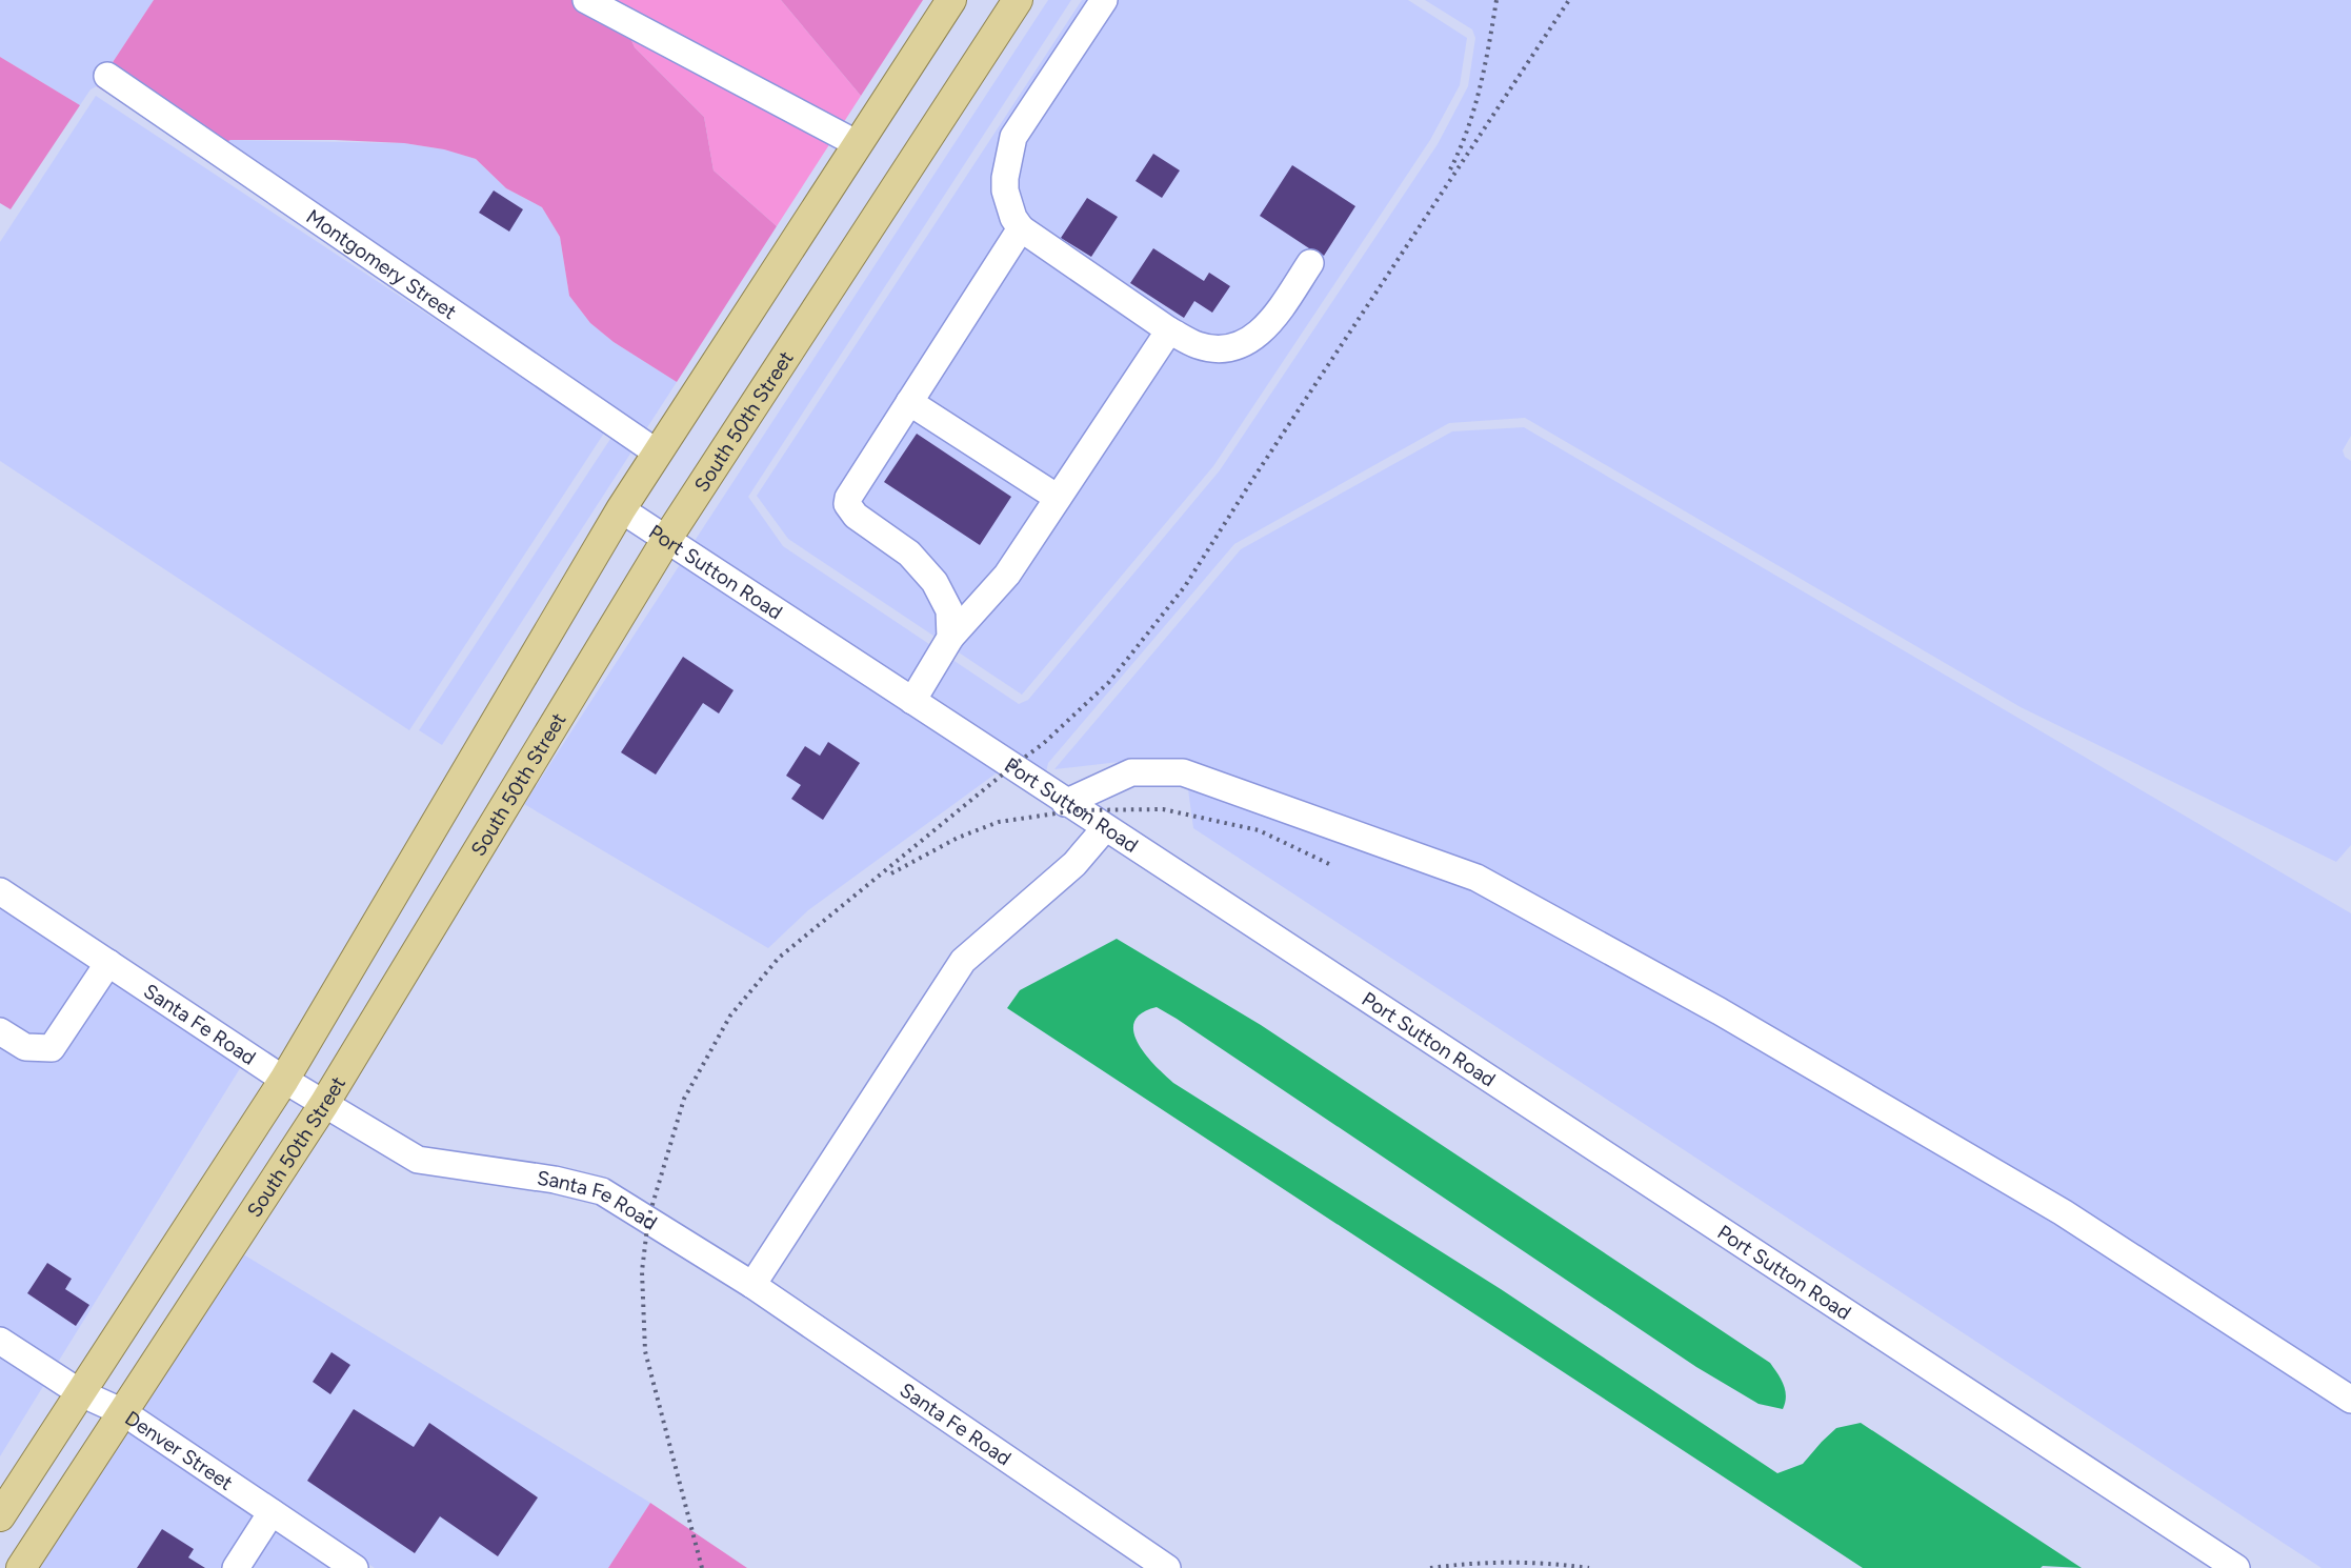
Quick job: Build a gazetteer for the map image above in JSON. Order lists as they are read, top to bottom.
{
  "streets": {
    "main road": ["South 50th Street"],
    "street": [
      "Montgomery Street",
      "Port Sutton Road",
      "Santa Fe Road",
      "Denver Street"
    ]
  },
  "crossings": [
    ["South 50th Street", "Port Sutton Road"],
    ["South 50th Street", "Santa Fe Road"],
    ["South 50th Street", "Denver Street"]
  ]
}
